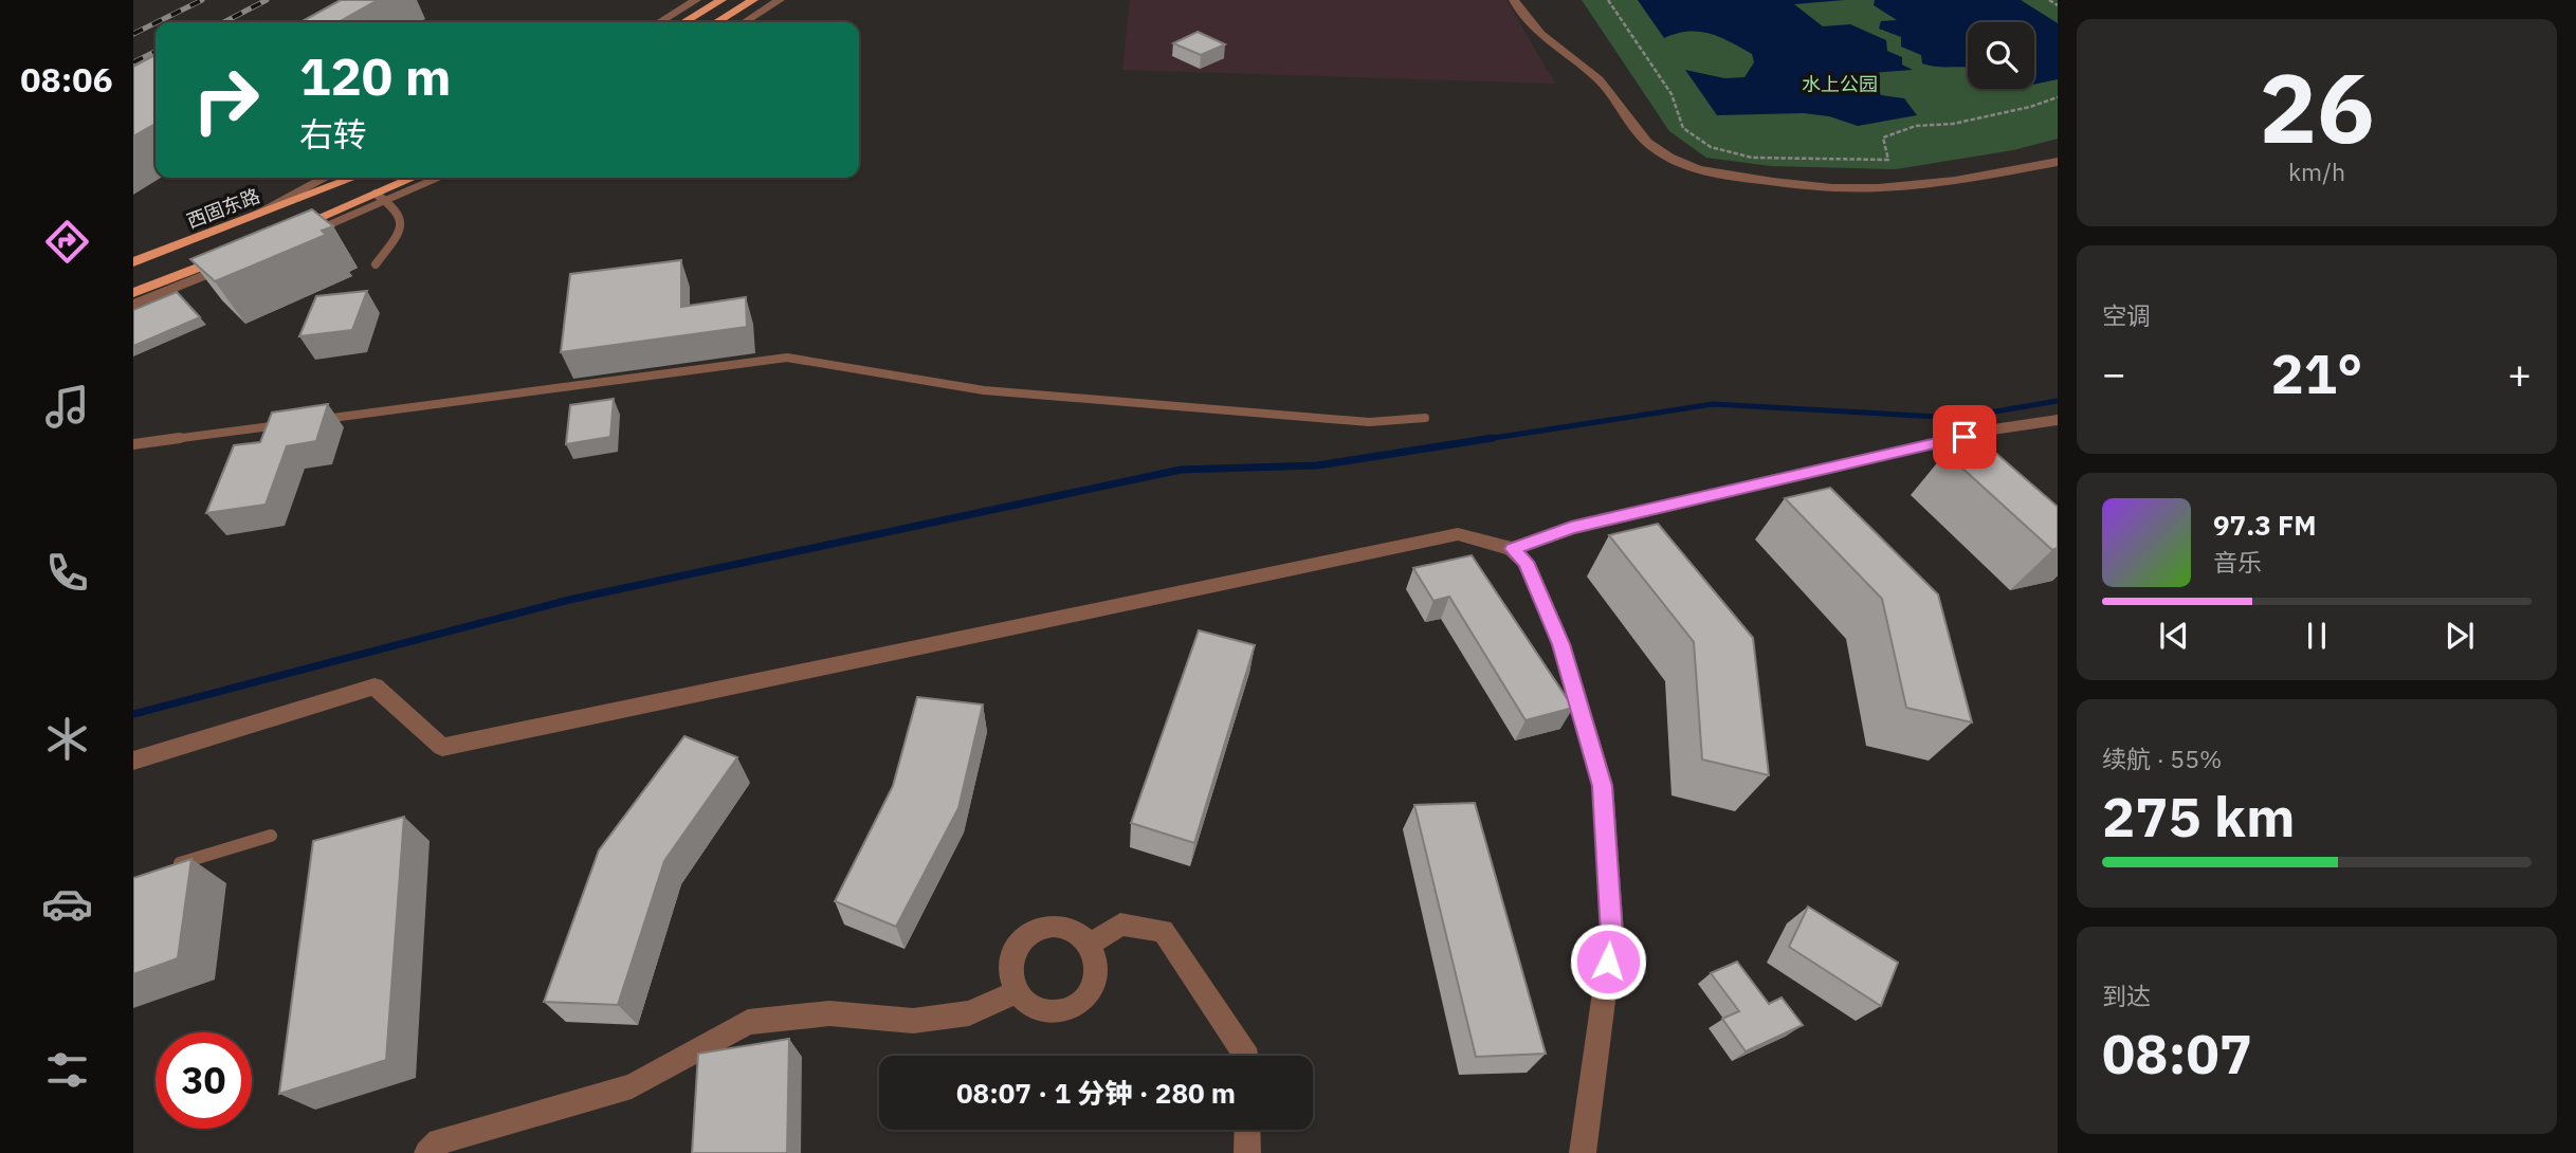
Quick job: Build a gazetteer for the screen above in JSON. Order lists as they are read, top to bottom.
{
  "streets": {
    "main road": ["西固东路"]
  },
  "parks": ["水上公园"],
  "page": {
    "tabs": "08:06",
    "tile": [
      ["26", "km/h"],
      "空调",
      ["续航 · 55%", "275 km"],
      ["到达", "08:07"]
    ],
    "turn": ["120 m", "右转"],
    "heat": ["−", "21°", "+"],
    "song": ["97.3 FM", "音乐"],
    "limit": "30",
    "trip": "08:07 · 1 分钟 · 280 m"
  }
}
